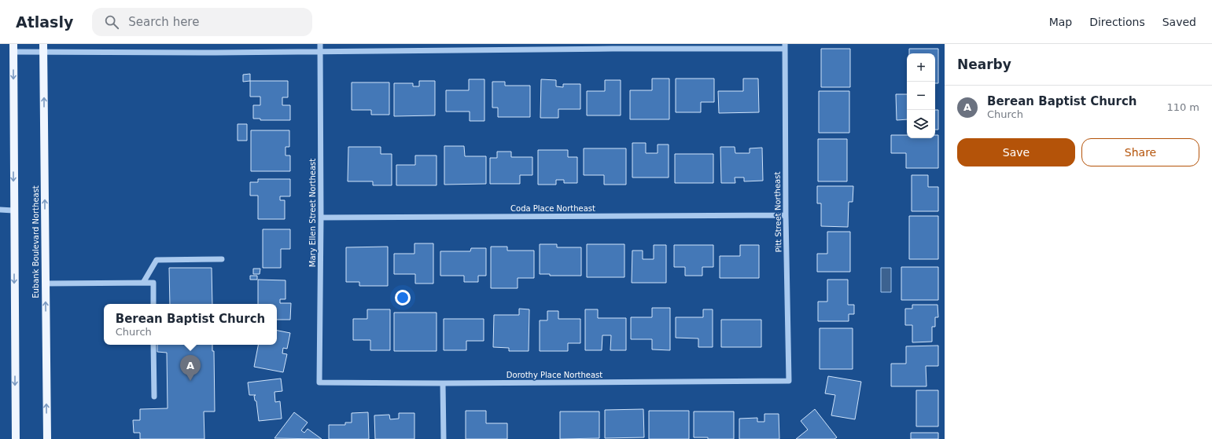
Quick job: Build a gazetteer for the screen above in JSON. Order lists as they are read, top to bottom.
{
  "streets": {
    "main road": ["Eubank Boulevard Northeast"],
    "street": [
      "Coda Place Northeast",
      "Pitt Street Northeast",
      "Mary Ellen Street Northeast",
      "Dorothy Place Northeast"
    ]
  },
  "crossings": [
    ["Coda Place Northeast", "Pitt Street Northeast"],
    ["Coda Place Northeast", "Mary Ellen Street Northeast"],
    ["Pitt Street Northeast", "Dorothy Place Northeast"],
    ["Mary Ellen Street Northeast", "Dorothy Place Northeast"]
  ],
  "page": {
    "header": "Atlasly",
    "search": "Search here",
    "nav": ["Map", "Directions", "Saved"],
    "heading": "Nearby",
    "map_buttons": ["+", "−"],
    "list": [
      {
        "mark": "A",
        "name": "Berean Baptist Church",
        "note": "Church",
        "value": "110 m"
      }
    ],
    "buttons": ["Save", "Share"],
    "popup": ["Berean Baptist Church", "Church"],
    "pins": "A"
  }
}
